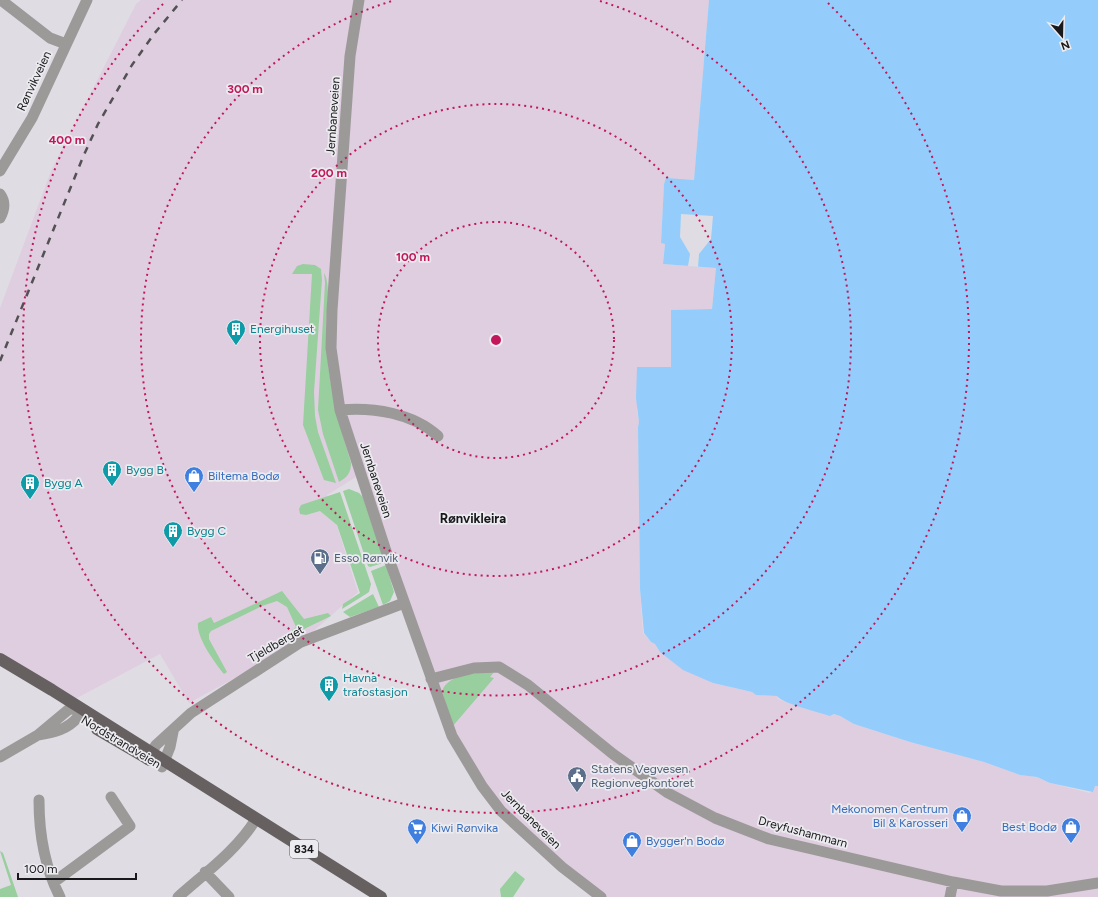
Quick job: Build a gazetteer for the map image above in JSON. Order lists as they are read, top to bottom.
{
  "streets": {
    "main road": ["Nordstrandveien", "834"],
    "street": [
      "Rønvikveien",
      "Jernbaneveien",
      "Tjeldberget",
      "Dreyfushammarn"
    ]
  },
  "crossings": [
    ["Jernbaneveien", "Tjeldberget"],
    ["Jernbaneveien", "Dreyfushammarn"],
    ["Tjeldberget", "Nordstrandveien"]
  ],
  "districts": ["Rønvikleira"],
  "places": {
    "building": [
      "Energihuset",
      "Bygg B",
      "Bygg A",
      "Bygg C",
      "Havna trafostasjon"
    ],
    "shop": [
      "Biltema Bodø",
      "Mekonomen Centrum Bil & Karosseri",
      "Best Bodø",
      "Bygger'n Bodø"
    ],
    "fuel station": ["Esso Rønvik"],
    "public building": ["Statens Vegvesen Regionvegkontoret"],
    "supermarket": ["Kiwi Rønvika"]
  },
  "scale_bar": "100 m",
  "north": "bottom",
  "rings": [
    "300 m",
    "400 m",
    "200 m",
    "100 m"
  ]
}
